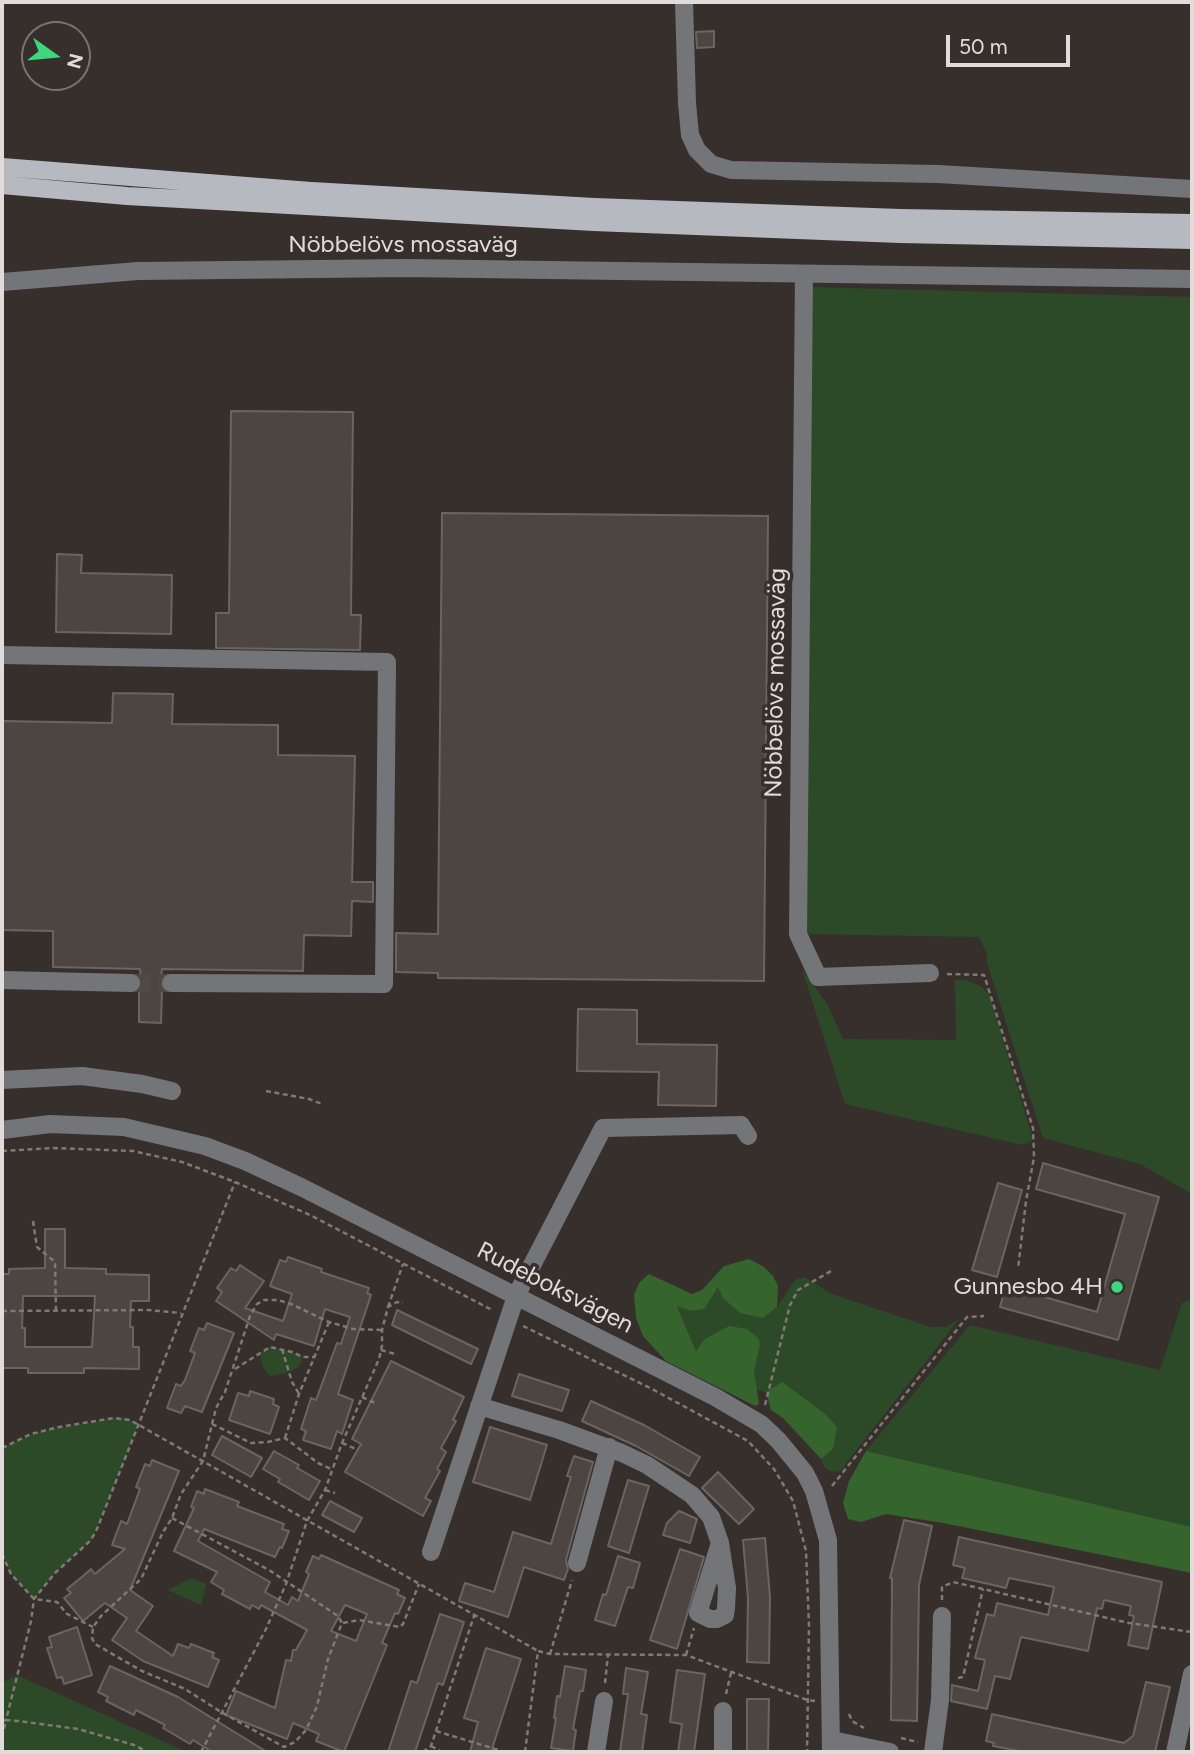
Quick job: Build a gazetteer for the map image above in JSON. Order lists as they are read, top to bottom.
{
  "streets": {
    "street": ["Nöbbelövs mossaväg", "Rudeboksvägen"]
  },
  "places": ["Gunnesbo 4H"],
  "scale_bar": "50 m",
  "north": "right"
}
